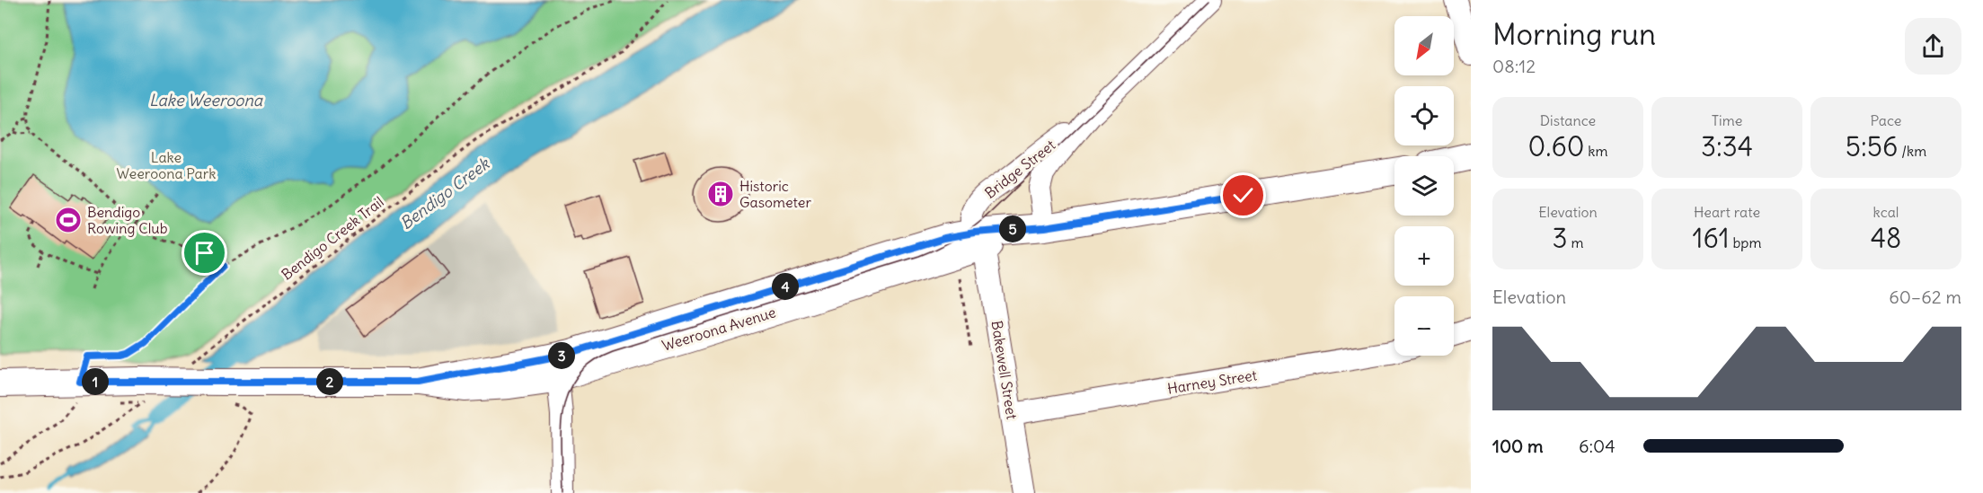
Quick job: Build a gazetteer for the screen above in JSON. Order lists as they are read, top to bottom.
{
  "streets": {
    "main road": ["Weeroona Avenue"],
    "street": ["Bridge Street", "Bakewell Street", "Harney Street"],
    "path": ["Bendigo Creek Trail"]
  },
  "crossings": [
    ["Bridge Street", "Weeroona Avenue"],
    ["Bridge Street", "Bakewell Street"],
    ["Weeroona Avenue", "Bakewell Street"],
    ["Bakewell Street", "Harney Street"]
  ],
  "water": ["Lake Weeroona", "Bendigo Creek"],
  "parks": ["Lake Weeroona Park"],
  "places": {
    "building": ["Historic Gasometer"],
    "sports": ["Bendigo Rowing Club"]
  },
  "north": "bottom left",
  "page": {
    "heading": ["Morning run", "08:12"],
    "map_buttons": ["+", "−"],
    "stats": [
      ["Distance", "0.60 km"],
      ["Time", "3:34"],
      ["Pace", "5:56 /km"],
      ["Elevation", "3 m"],
      ["Heart rate", "161 bpm"],
      ["kcal", "48"]
    ],
    "pins": [
      "5",
      "4",
      "3",
      "1",
      "2"
    ],
    "chart": ["Elevation", "60–62 m"],
    "list": [
      {
        "name": "100 m",
        "note": "6:04"
      }
    ]
  }
}
